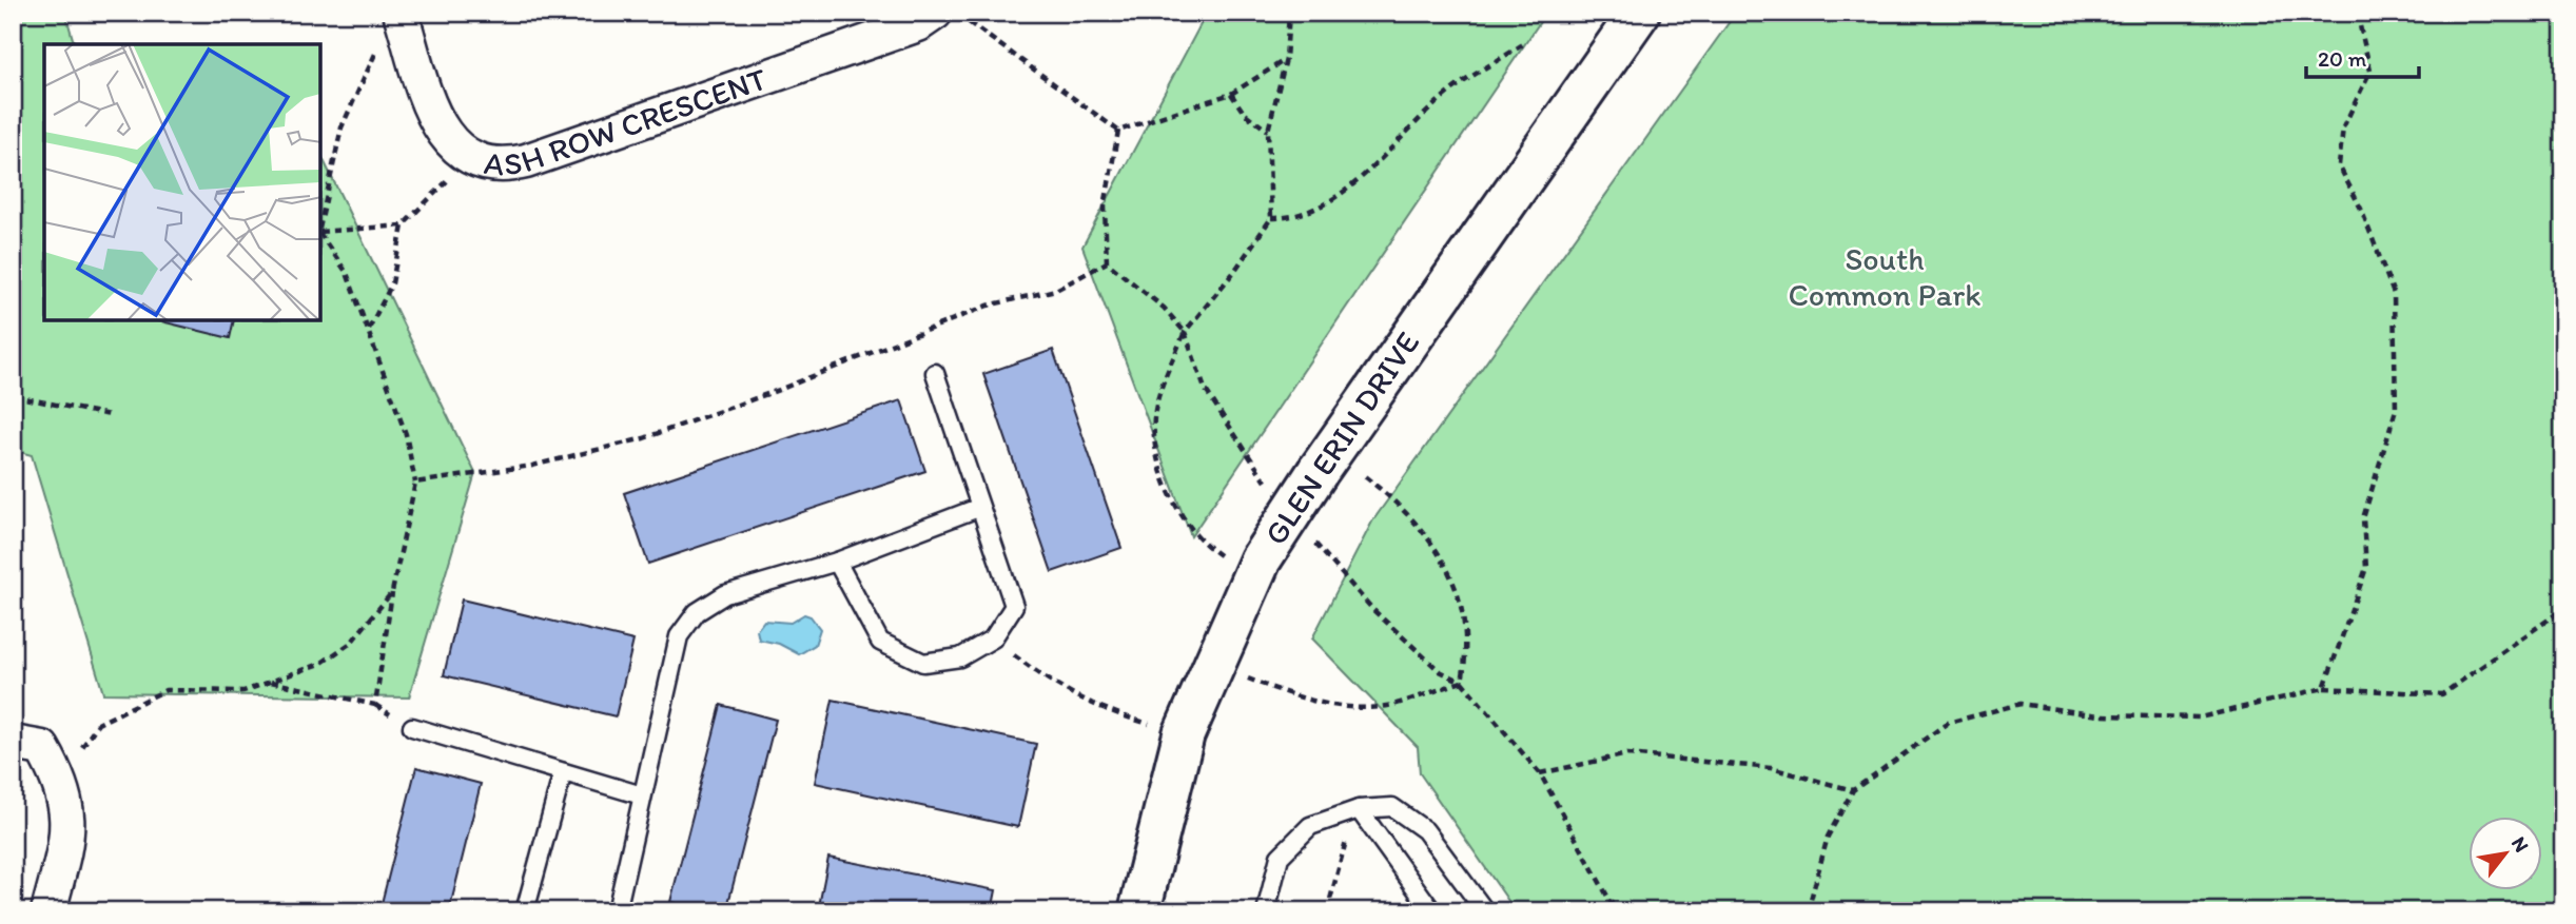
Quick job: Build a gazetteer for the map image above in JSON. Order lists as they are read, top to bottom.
{
  "streets": {
    "street": ["ASH ROW CRESCENT", "GLEN ERIN DRIVE"]
  },
  "parks": ["South Common Park"],
  "scale_bar": "20 m",
  "north": "top right"
}
